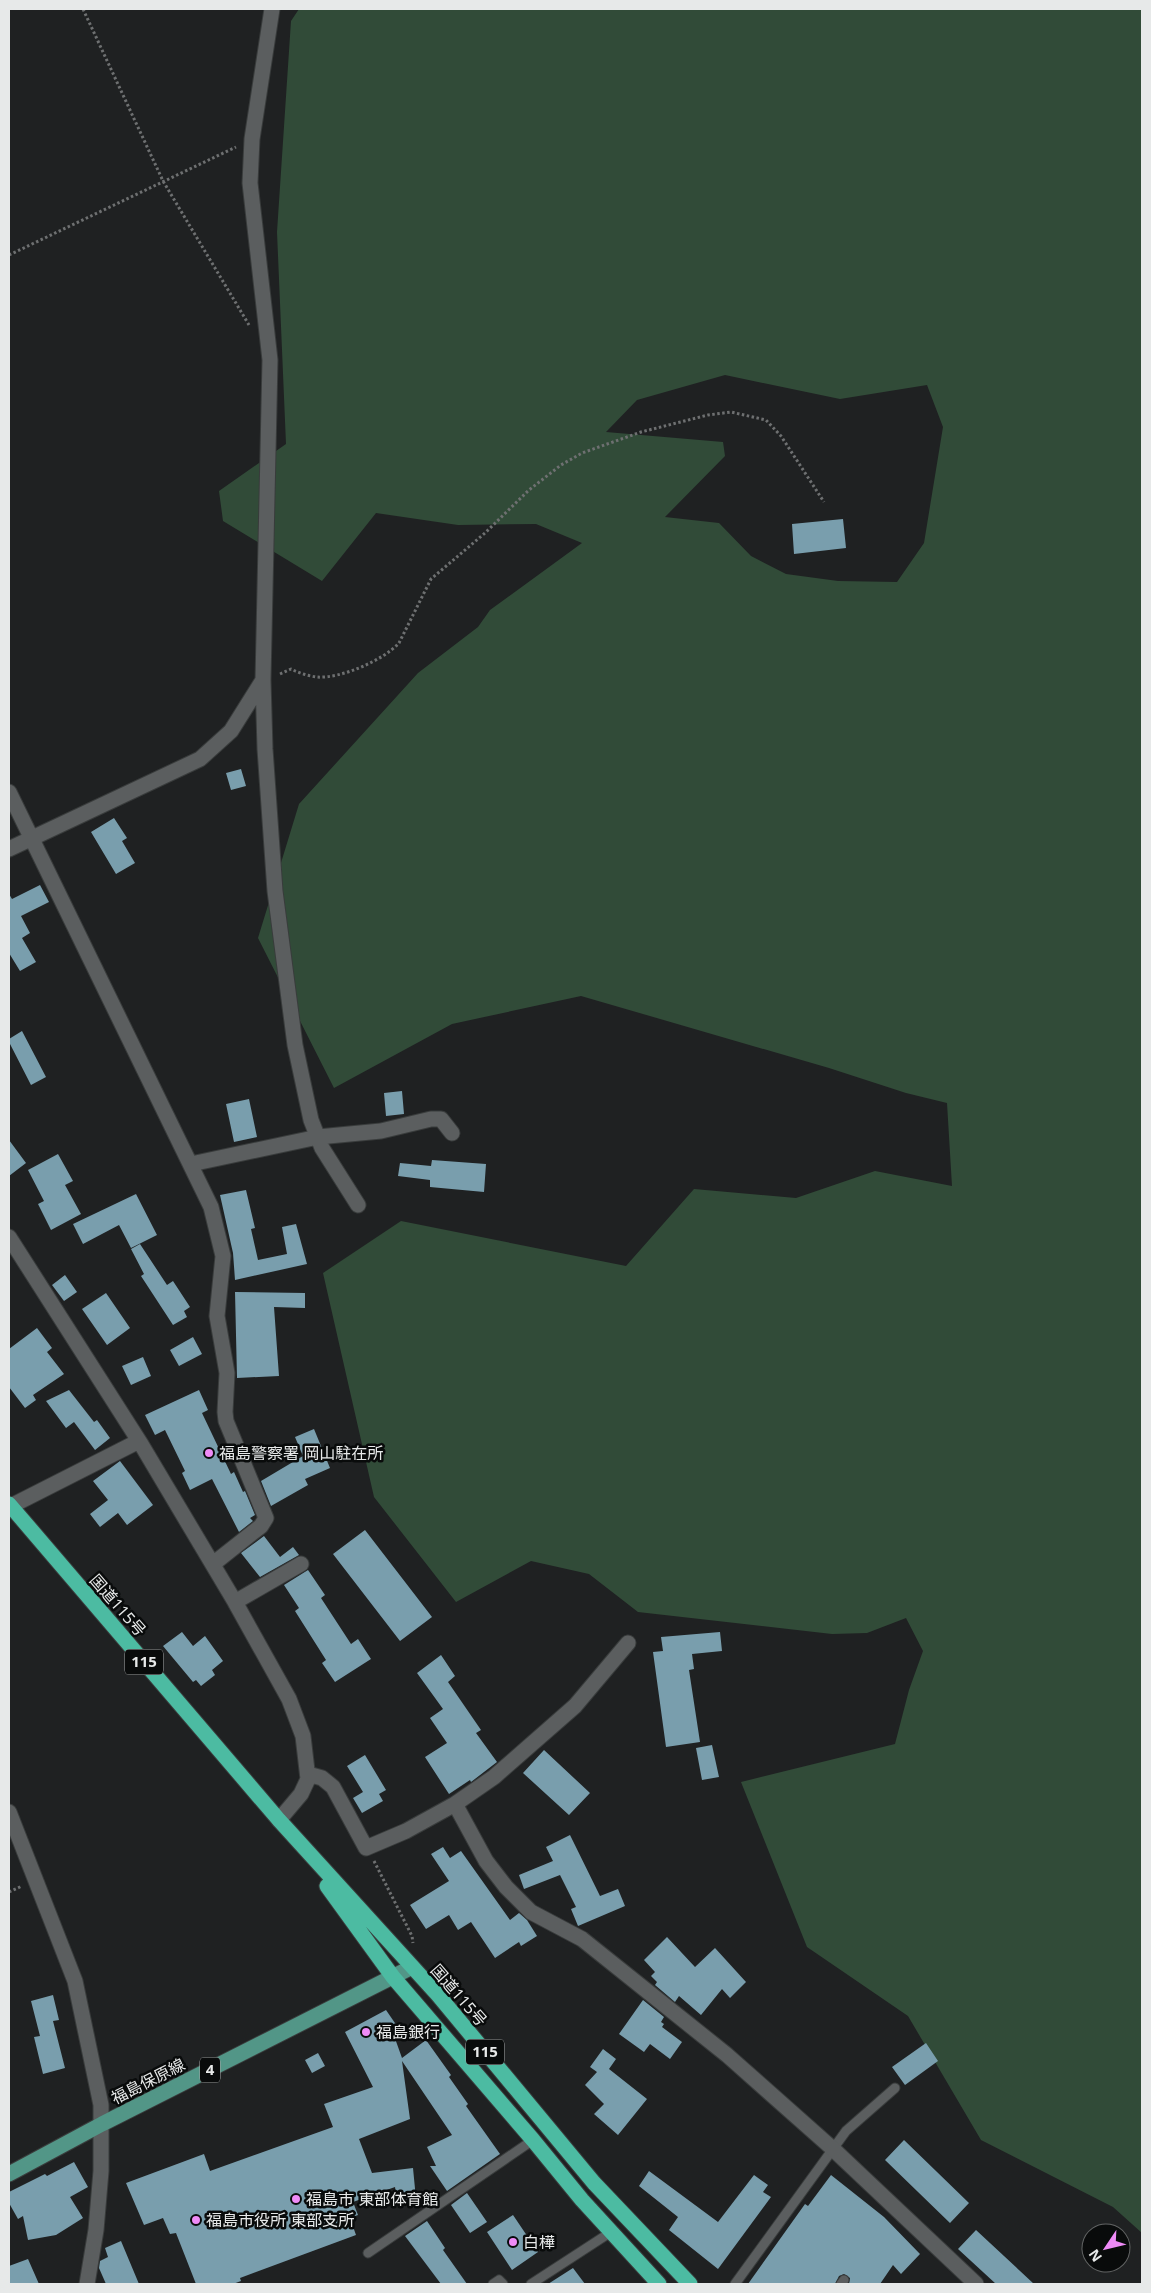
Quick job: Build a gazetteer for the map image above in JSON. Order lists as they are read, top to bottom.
{
  "streets": {
    "highway": ["国道115号", "115"],
    "main road": ["4", "福島保原線"]
  },
  "crossings": [
    ["国道115号", "福島保原線"]
  ],
  "places": [
    "福島警察署 岡山駐在所",
    "福島銀行",
    "福島市 東部体育館",
    "福島市役所 東部支所",
    "白樺"
  ],
  "north": "bottom left"
}
